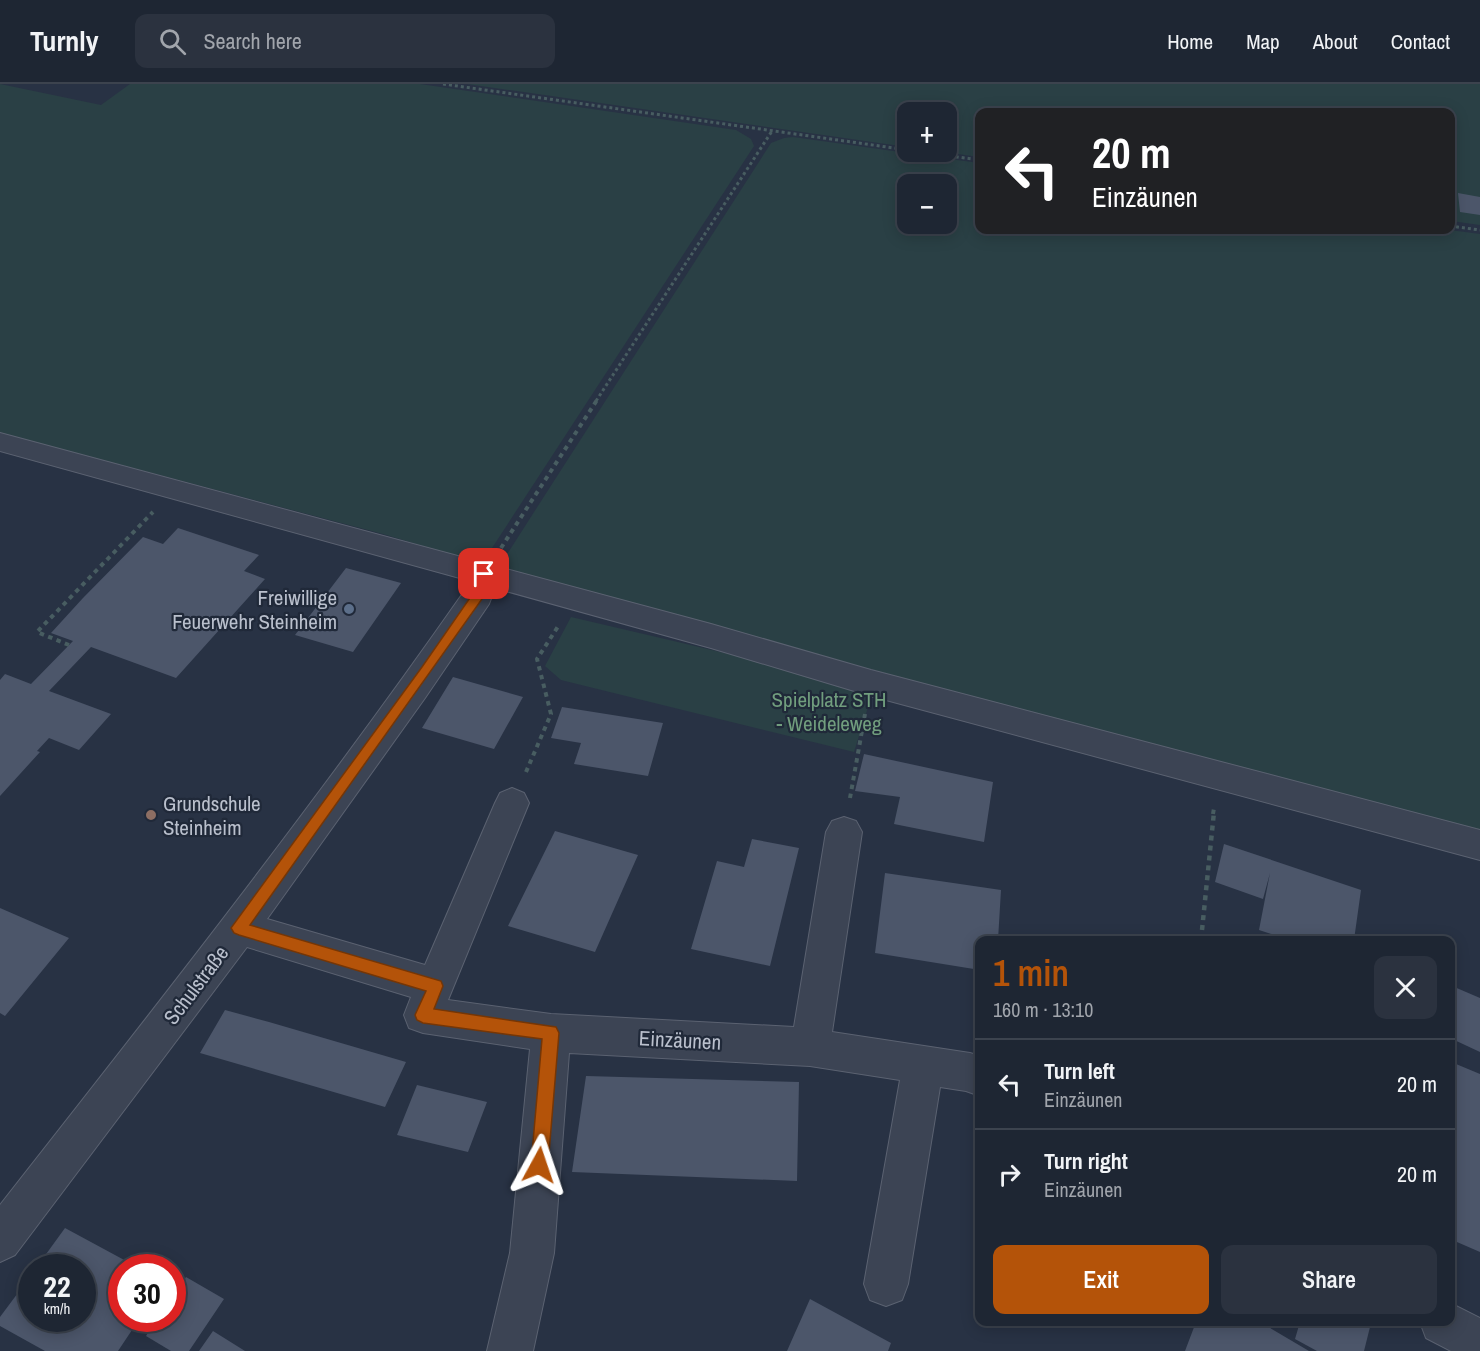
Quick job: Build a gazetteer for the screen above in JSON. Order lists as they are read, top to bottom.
{
  "streets": {
    "street": ["Schulstraße", "Einzäunen"]
  },
  "parks": ["Spielplatz STH - Weideleweg"],
  "places": ["Freiwillige Feuerwehr Steinheim", "Grundschule Steinheim"],
  "page": {
    "header": "Turnly",
    "search": "Search here",
    "nav": [
      "Home",
      "Map",
      "About",
      "Contact"
    ],
    "map_buttons": ["+", "−"],
    "turn": ["20 m", "Einzäunen"],
    "heading": ["1 min", "160 m · 13:10"],
    "list": [
      {
        "name": "Turn left",
        "note": "Einzäunen",
        "value": "20 m"
      },
      {
        "name": "Turn right",
        "note": "Einzäunen",
        "value": "20 m"
      }
    ],
    "buttons": ["Exit", "Share"],
    "speed": "22 km/h",
    "limit": "30"
  }
}
